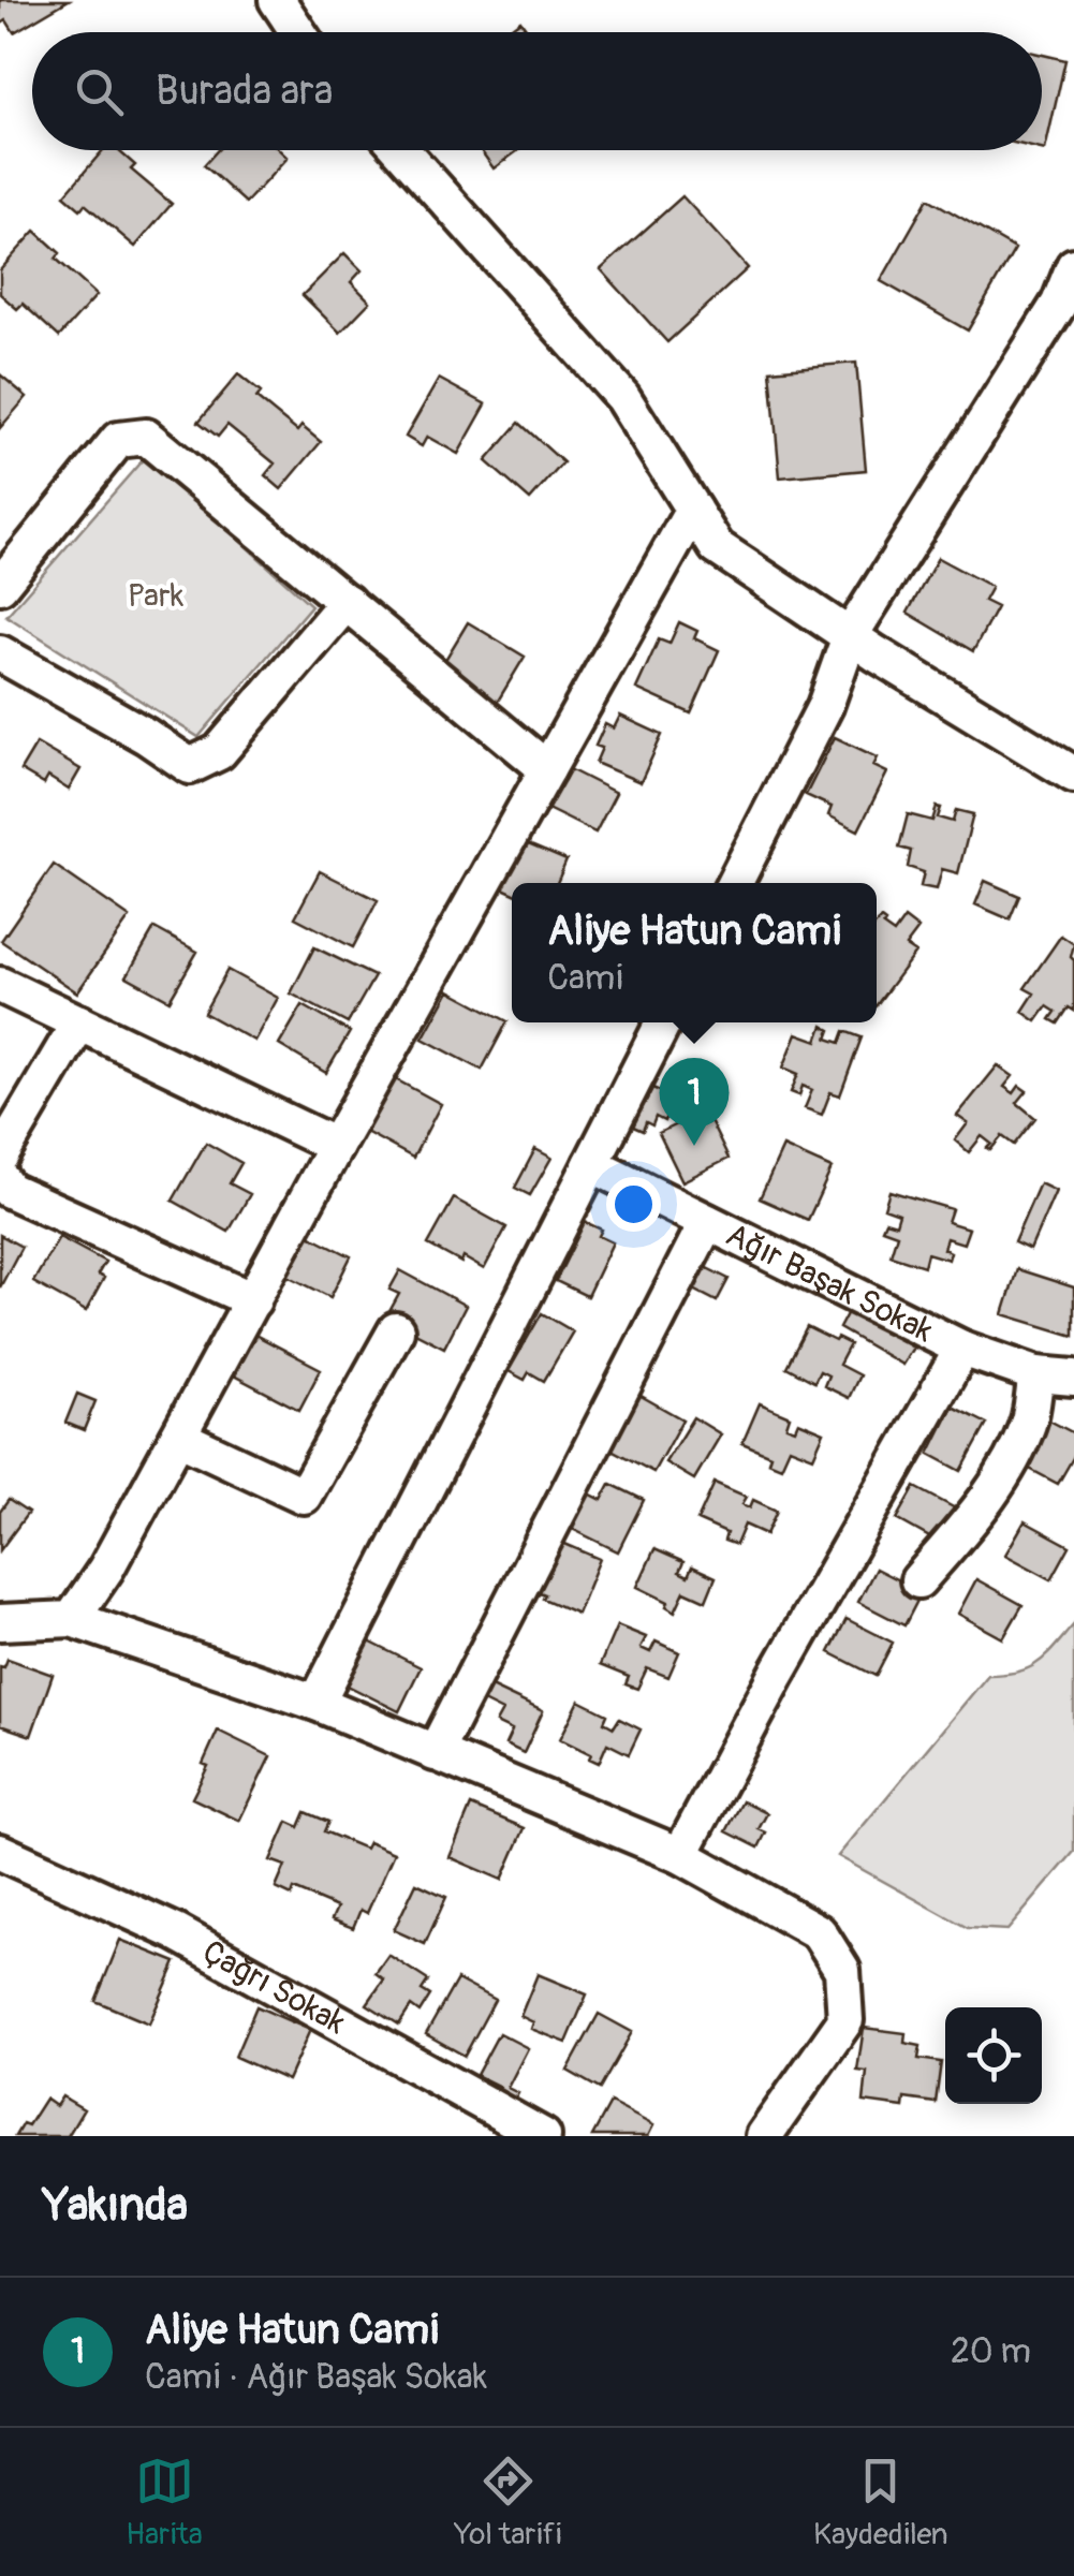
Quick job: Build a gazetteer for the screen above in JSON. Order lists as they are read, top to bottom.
{
  "streets": {
    "street": ["Ağır Başak Sokak", "Çağrı Sokak"]
  },
  "parks": ["Park"],
  "page": {
    "search": "Burada ara",
    "popup": ["Aliye Hatun Cami", "Cami"],
    "pins": "1",
    "heading": "Yakında",
    "list": [
      {
        "mark": "1",
        "name": "Aliye Hatun Cami",
        "note": "Cami · Ağır Başak Sokak",
        "value": "20 m"
      }
    ],
    "nav": ["Harita", "Yol tarifi", "Kaydedilen"]
  }
}
